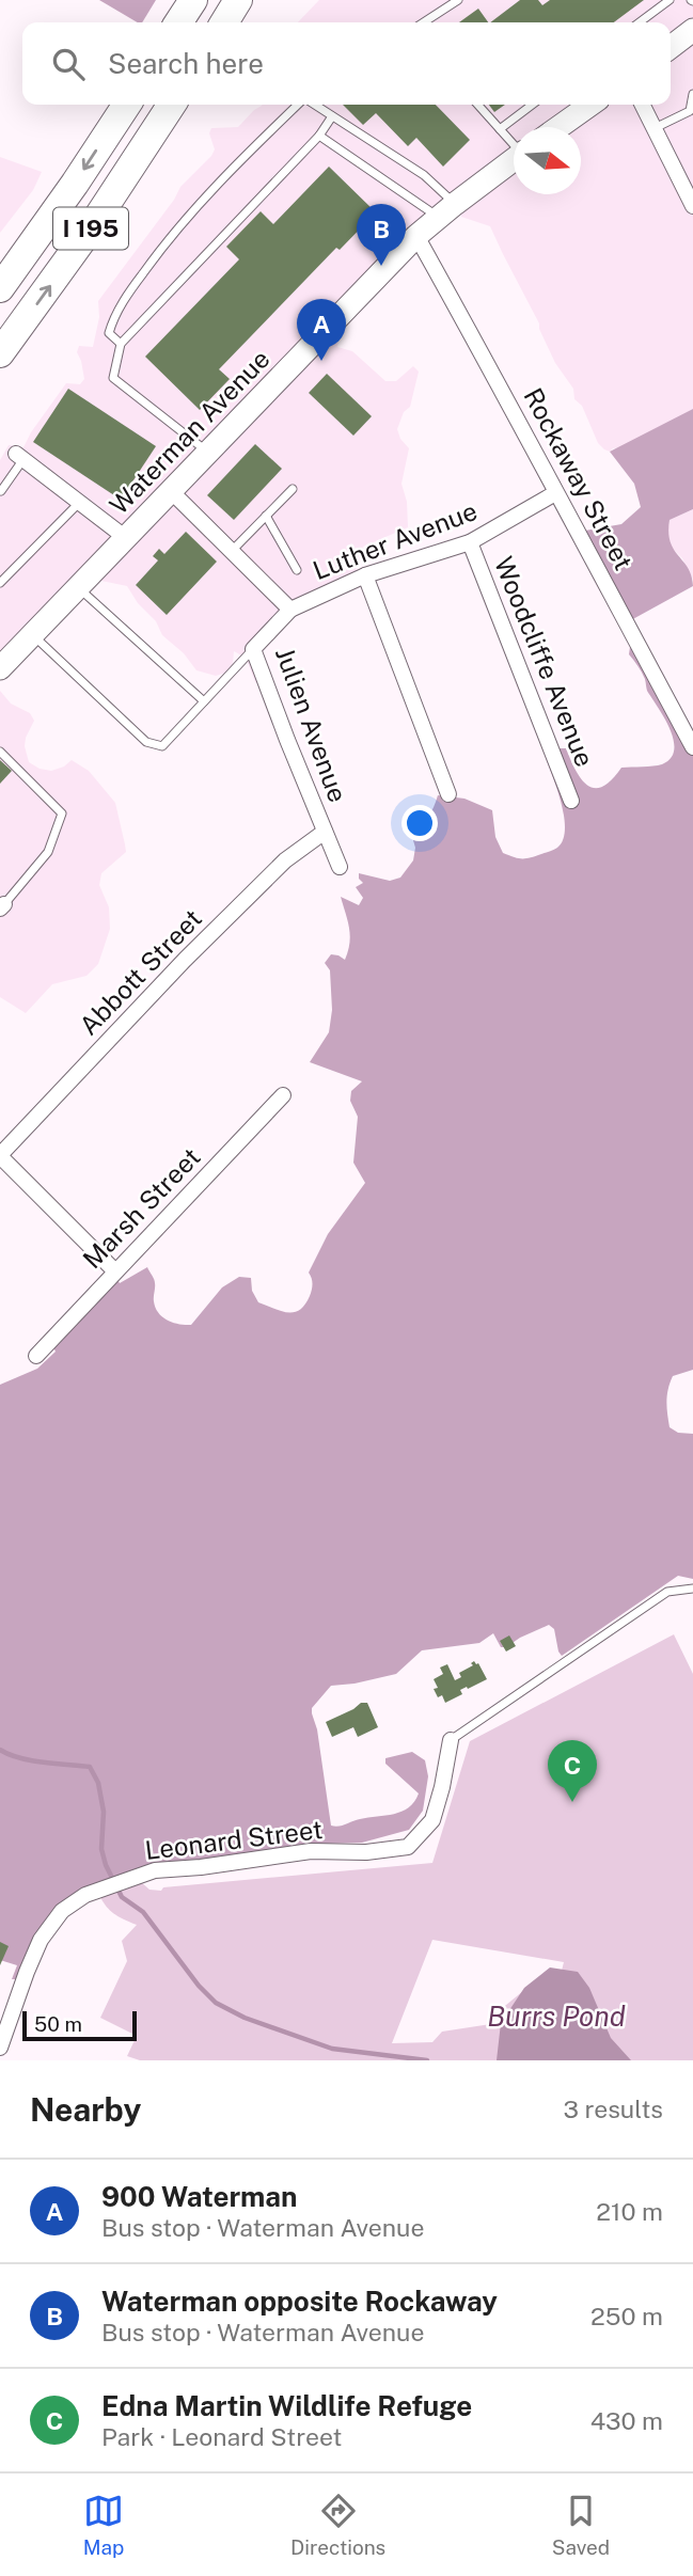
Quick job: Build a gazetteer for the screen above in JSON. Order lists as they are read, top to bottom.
{
  "streets": {
    "highway": ["I 195"],
    "main road": ["Waterman Avenue"],
    "street": [
      "Rockaway Street",
      "Luther Avenue",
      "Woodcliffe Avenue",
      "Julien Avenue",
      "Abbott Street",
      "Marsh Street",
      "Leonard Street"
    ]
  },
  "crossings": [
    ["Waterman Avenue", "Rockaway Street"],
    ["Rockaway Street", "Luther Avenue"],
    ["Luther Avenue", "Woodcliffe Avenue"],
    ["Luther Avenue", "Julien Avenue"],
    ["Julien Avenue", "Abbott Street"]
  ],
  "water": ["Burrs Pond"],
  "scale_bar": "50 m",
  "north": "right",
  "page": {
    "search": "Search here",
    "pins": ["B", "A", "C"],
    "scale": "50 m",
    "heading": ["Nearby", "3 results"],
    "list": [
      {
        "mark": "A",
        "name": "900 Waterman",
        "note": "Bus stop · Waterman Avenue",
        "value": "210 m"
      },
      {
        "mark": "B",
        "name": "Waterman opposite Rockaway",
        "note": "Bus stop · Waterman Avenue",
        "value": "250 m"
      },
      {
        "mark": "C",
        "name": "Edna Martin Wildlife Refuge",
        "note": "Park · Leonard Street",
        "value": "430 m"
      }
    ],
    "nav": ["Map", "Directions", "Saved"]
  }
}
